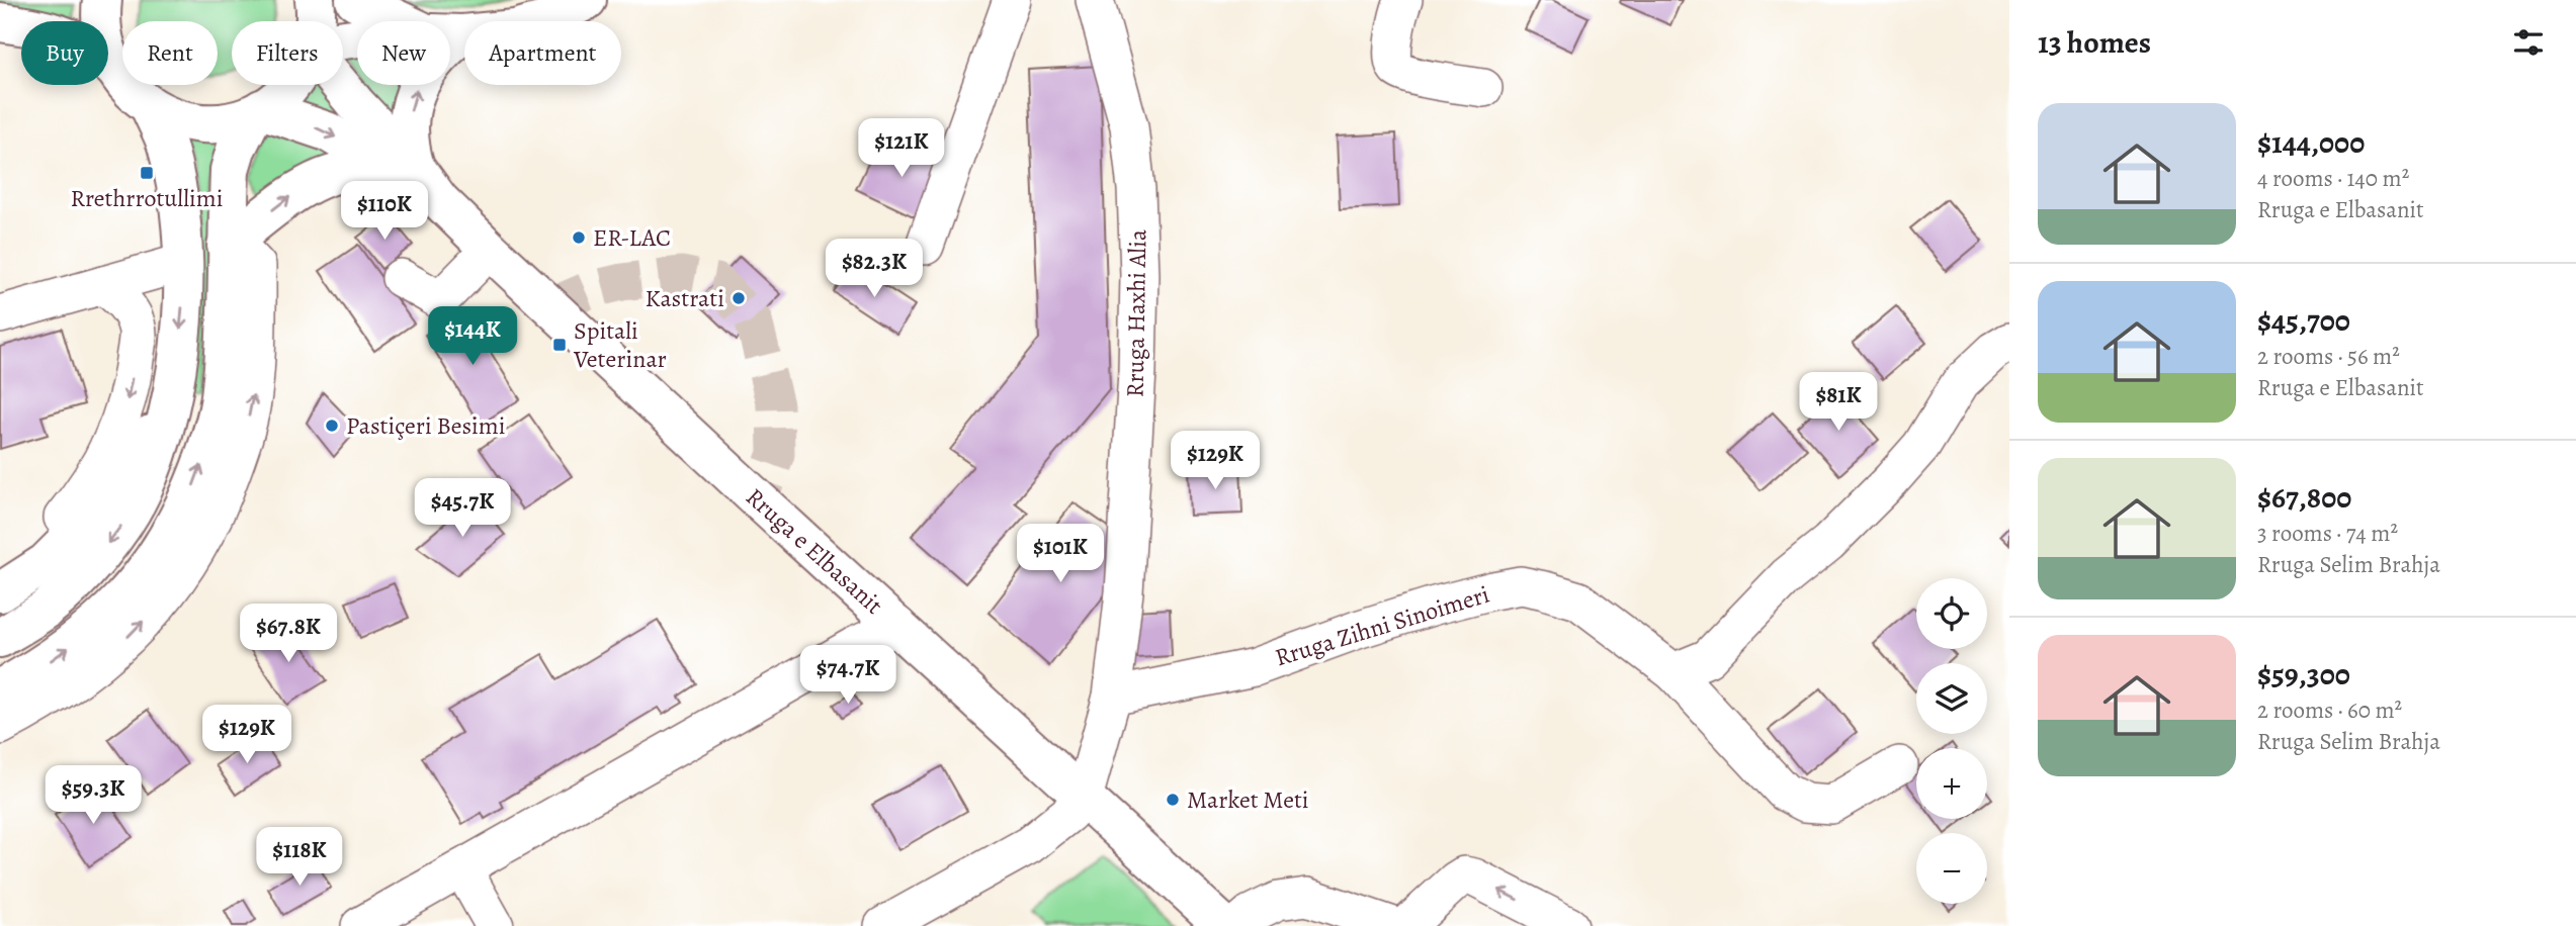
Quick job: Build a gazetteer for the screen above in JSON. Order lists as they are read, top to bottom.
{
  "streets": {
    "main road": ["Rruga e Elbasanit"],
    "street": ["Rruga Haxhi Alia", "Rruga Zihni Sinoimeri"]
  },
  "crossings": [
    ["Rruga Haxhi Alia", "Rruga e Elbasanit"],
    ["Rruga Haxhi Alia", "Rruga Zihni Sinoimeri"]
  ],
  "places": {
    "transit": ["Rrethrrotullimi", "Spitali Veterinar"],
    "other": [
      "ER-LAC",
      "Kastrati",
      "Pastiçeri Besimi",
      "Market Meti"
    ]
  },
  "page": {
    "heading": "13 homes",
    "chip": [
      "Buy",
      "Rent",
      "Filters",
      "New",
      "Apartment"
    ],
    "list": [
      {
        "name": "$144,000",
        "note": "4 rooms · 140 m² · Rruga e Elbasanit"
      },
      {
        "name": "$45,700",
        "note": "2 rooms · 56 m² · Rruga e Elbasanit"
      },
      {
        "name": "$67,800",
        "note": "3 rooms · 74 m² · Rruga Selim Brahja"
      },
      {
        "name": "$59,300",
        "note": "2 rooms · 60 m² · Rruga Selim Brahja"
      }
    ],
    "price": [
      "$121K",
      "$110K",
      "$82.3K",
      "$144K",
      "$81K",
      "$129K",
      "$45.7K",
      "$101K",
      "$67.8K",
      "$74.7K",
      "$129K",
      "$59.3K",
      "$118K"
    ],
    "map_buttons": ["+", "−"]
  }
}
